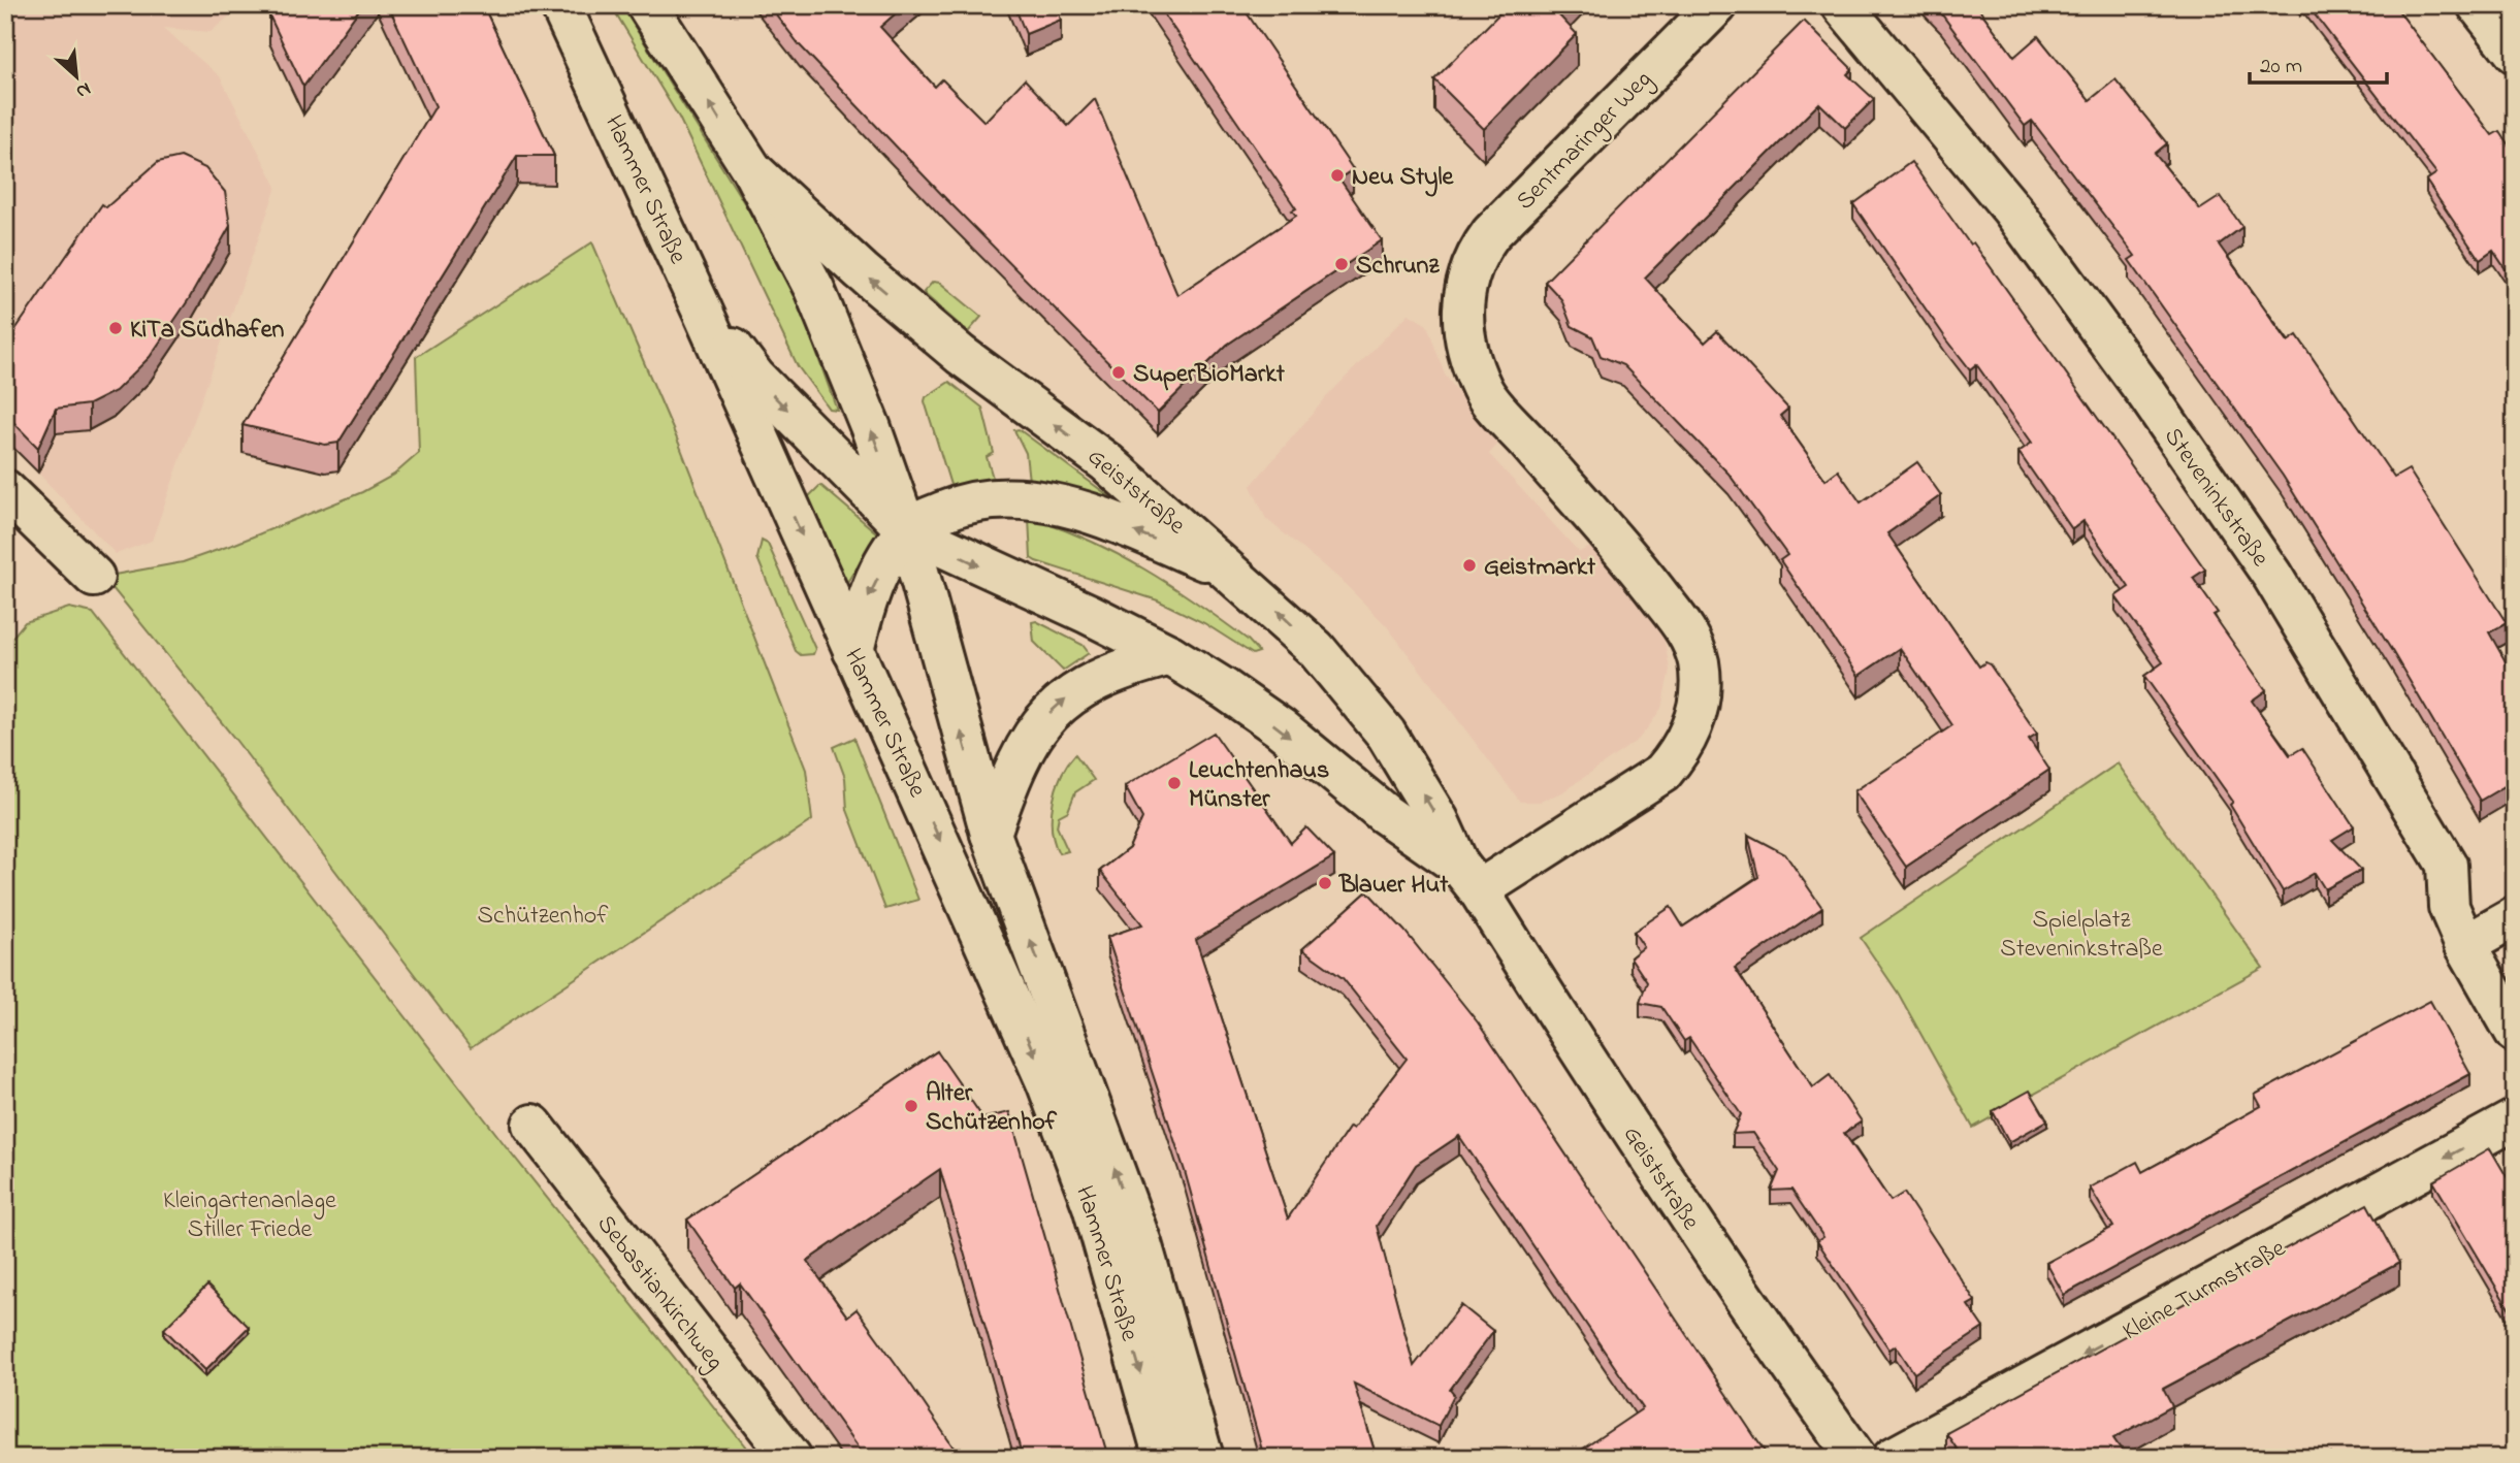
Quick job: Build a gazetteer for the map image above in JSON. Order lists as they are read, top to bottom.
{
  "streets": {
    "street": [
      "Sentmaringer Weg",
      "Hammer Straße",
      "Geiststraße",
      "Steveninkstraße",
      "Kleine Turmstraße",
      "Sebastiankirchweg"
    ]
  },
  "crossings": [
    ["Sentmaringer Weg", "Geiststraße"],
    ["Hammer Straße", "Geiststraße"]
  ],
  "one_way": ["Kleine Turmstraße"],
  "parks": ["Schützenhof", "Spielplatz Steveninkstraße", "Kleingartenanlage Stiller Friede"],
  "places": [
    "Neu Style",
    "Schrunz",
    "KiTa Südhafen",
    "SuperBioMarkt",
    "Geistmarkt",
    "Leuchtenhaus Münster",
    "Blauer Hut",
    "Alter Schützenhof"
  ],
  "scale_bar": "20 m",
  "north": "bottom right"
}
